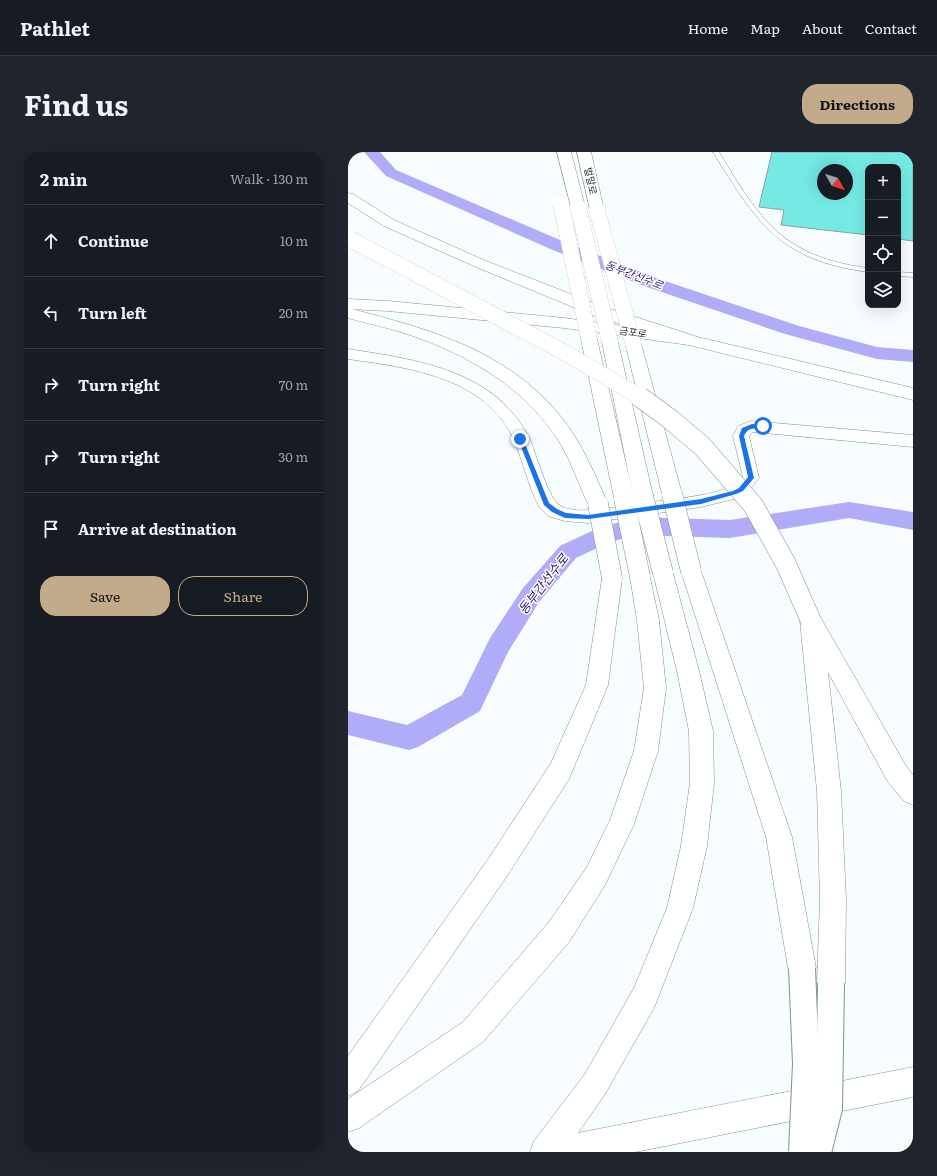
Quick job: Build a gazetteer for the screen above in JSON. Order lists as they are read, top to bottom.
{
  "streets": {
    "main road": ["벌말로", "금포로"]
  },
  "water": ["동부간선수로"],
  "north": "bottom right",
  "page": {
    "header": "Pathlet",
    "nav": [
      "Home",
      "Map",
      "About",
      "Contact"
    ],
    "title": "Find us",
    "buttons": [
      "Directions",
      ["Save", "Share"]
    ],
    "heading": ["2 min", "Walk · 130 m"],
    "map_buttons": ["+", "−"],
    "list": [
      ["Continue", "10 m"],
      ["Turn left", "20 m"],
      ["Turn right", "70 m"],
      ["Turn right", "30 m"],
      "Arrive at destination"
    ]
  }
}
